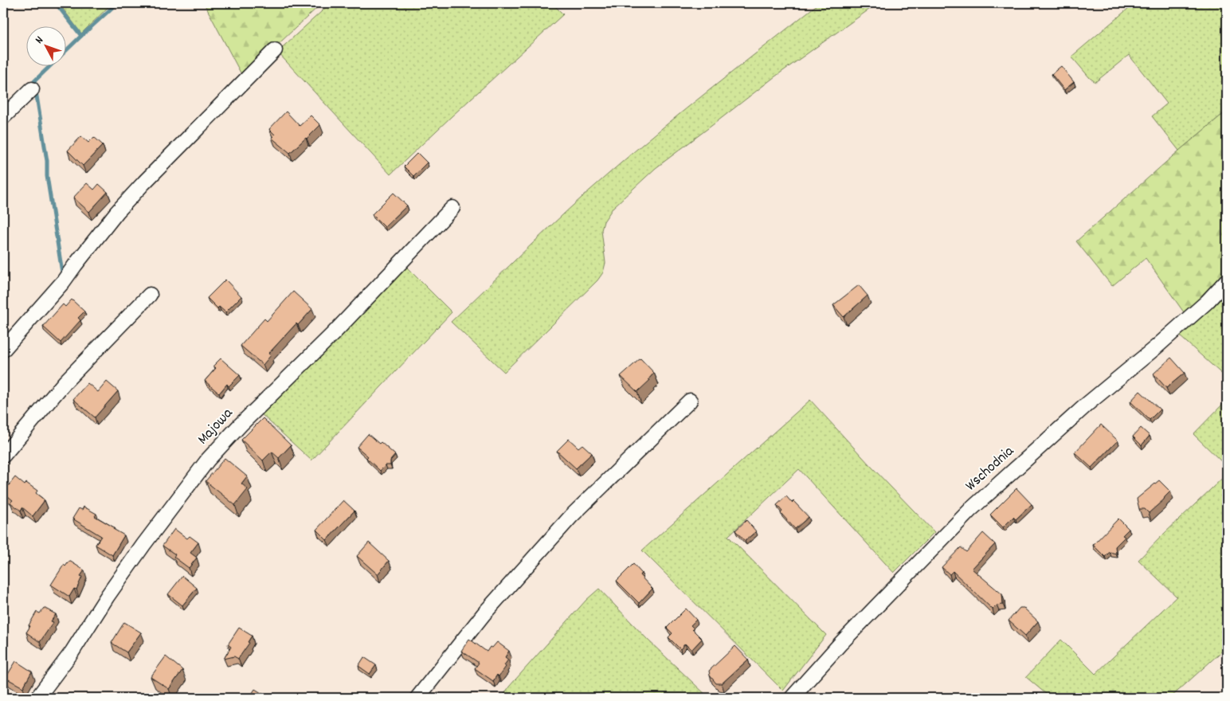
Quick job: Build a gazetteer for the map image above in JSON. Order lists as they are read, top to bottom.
{
  "streets": {
    "street": ["Majowa", "Wschodnia"]
  },
  "north": "top left"
}
